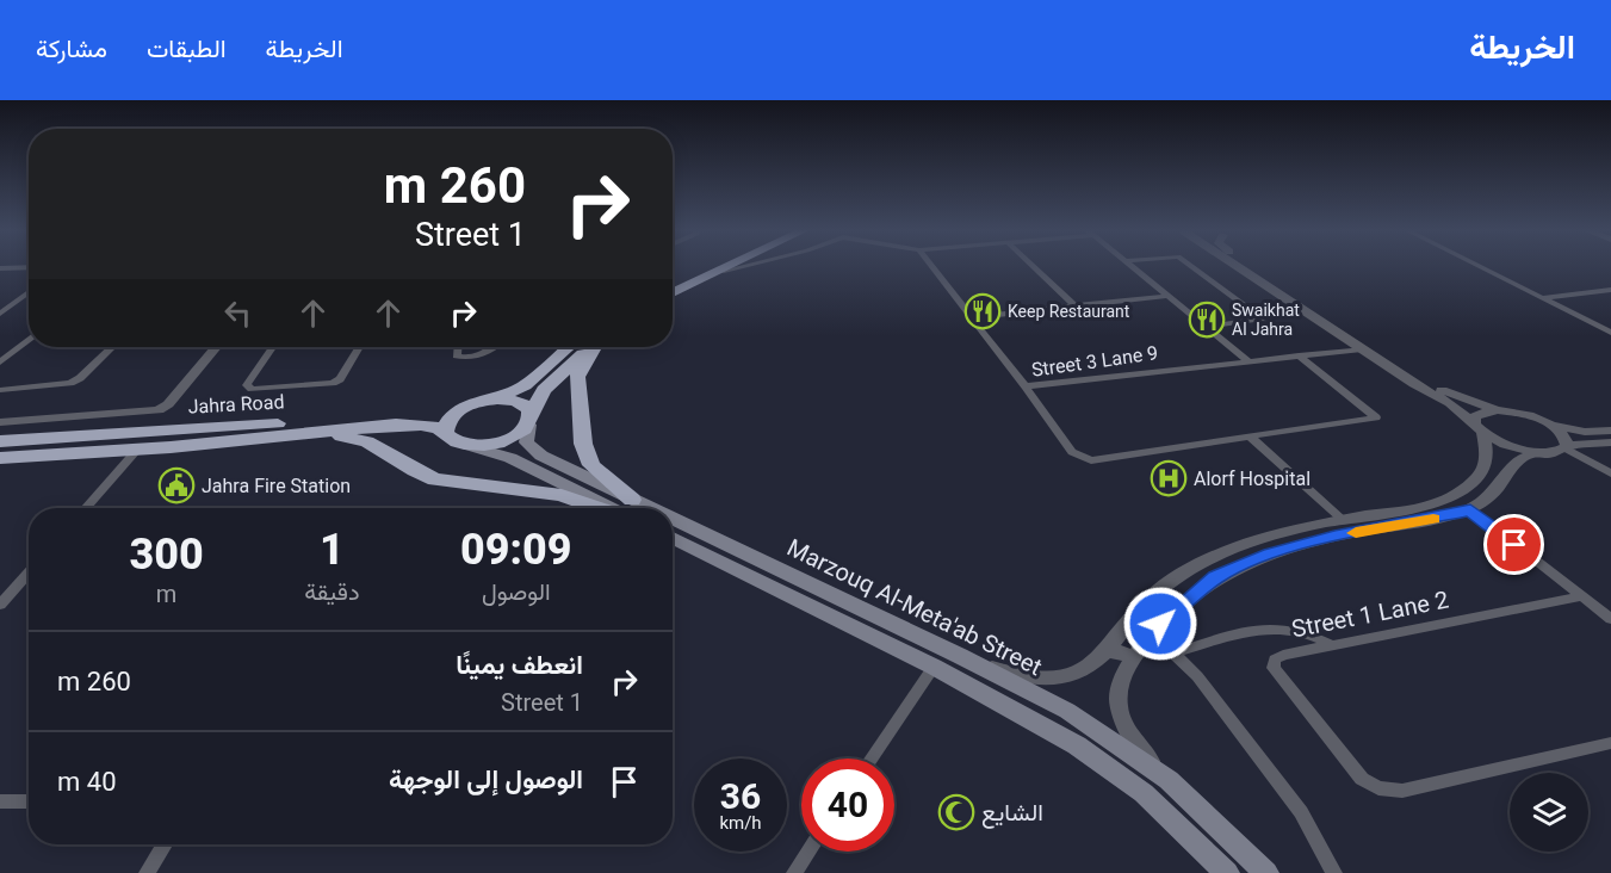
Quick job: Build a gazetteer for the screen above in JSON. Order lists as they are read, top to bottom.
{
  "streets": {
    "highway": ["Jahra Road"],
    "main road": ["Marzouq Al-Meta'ab Street"],
    "street": ["Street 3 Lane 9", "Street 1 Lane 2"]
  },
  "crossings": [
    ["Jahra Road", "Marzouq Al-Meta'ab Street"]
  ],
  "places": {
    "restaurant": ["Keep Restaurant", "Swaikhat Al Jahra"],
    "hospital": ["Alorf Hospital"],
    "public building": ["Jahra Fire Station"],
    "mosque": ["الشايع"]
  },
  "page": {
    "header": "الخريطة",
    "nav": ["الخريطة", "الطبقات", "مشاركة"],
    "turn": ["260 m", "Street 1"],
    "eta": [
      "09:09",
      "الوصول",
      "1",
      "دقيقة",
      "300",
      "m"
    ],
    "list": [
      {
        "name": "انعطف يمينًا",
        "note": "Street 1",
        "value": "260 m"
      },
      {
        "name": "الوصول إلى الوجهة",
        "value": "40 m"
      }
    ],
    "speed": "36 km/h",
    "limit": "40"
  }
}
